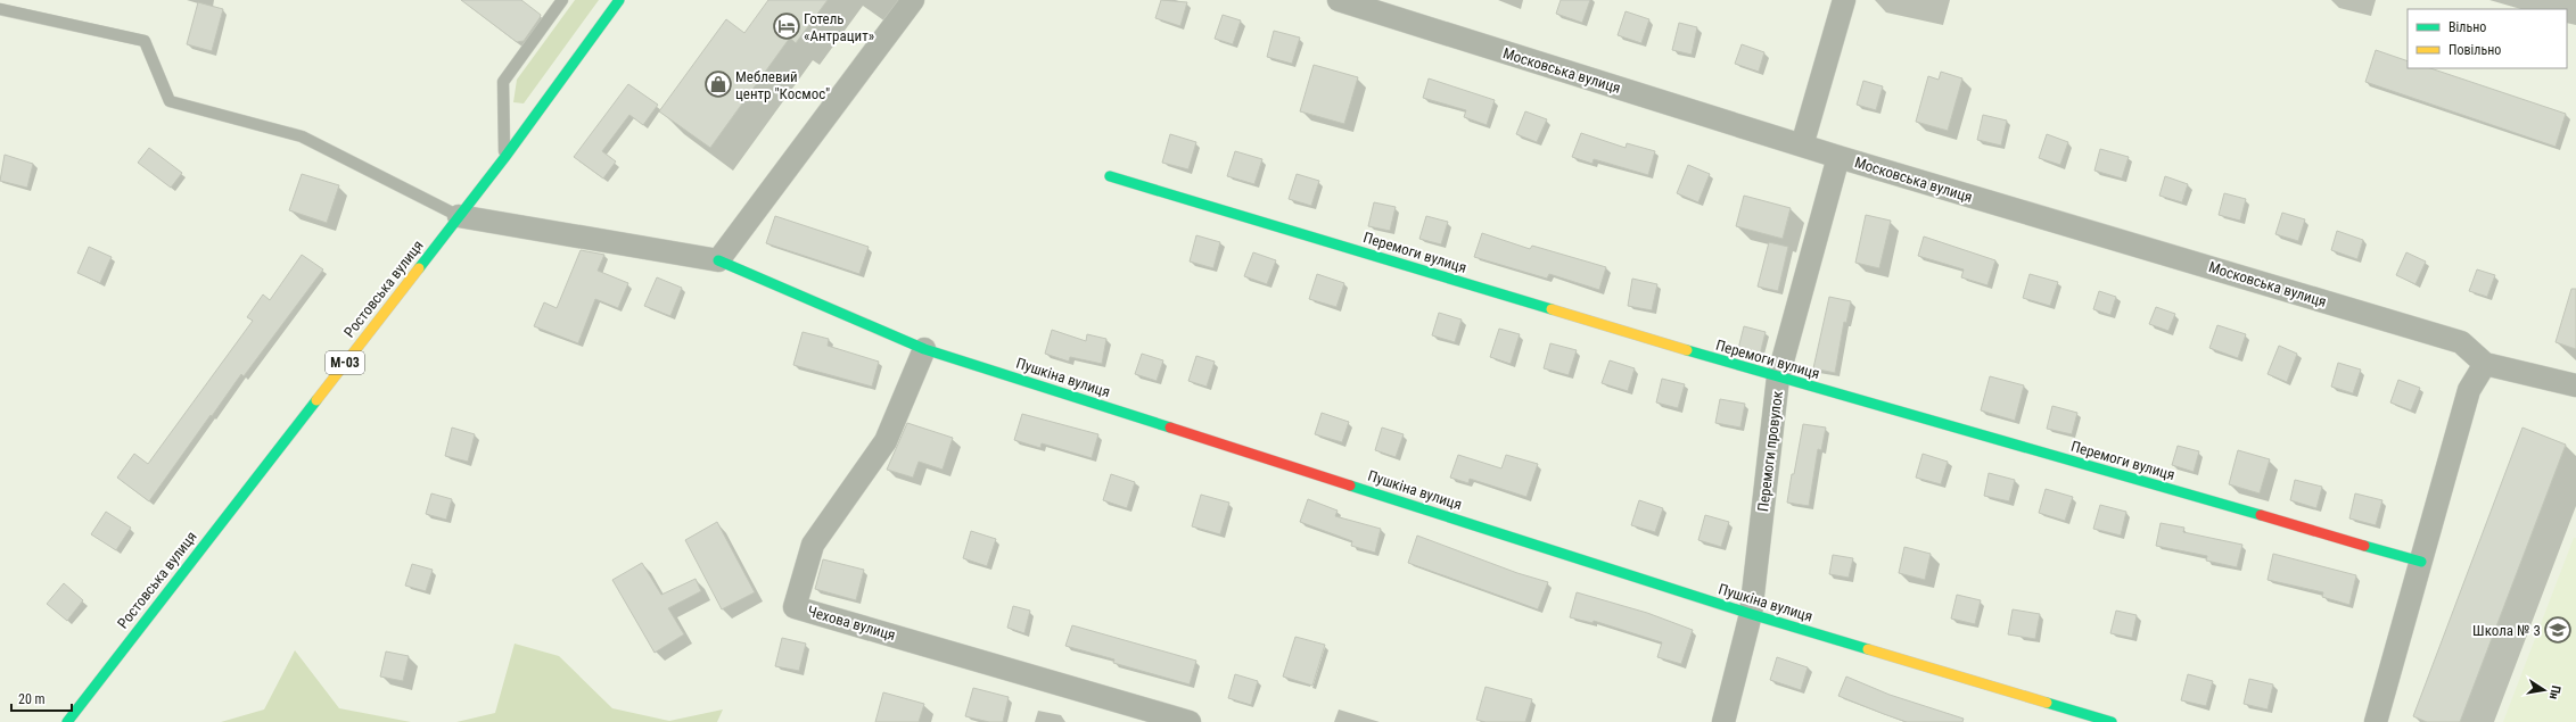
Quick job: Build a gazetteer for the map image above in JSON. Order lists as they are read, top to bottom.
{
  "streets": {
    "main road": [
      "Перемоги вулиця",
      "Ростовська вулиця",
      "М-03",
      "Пушкіна вулиця"
    ],
    "street": ["Московська вулиця", "Перемоги провулок", "Чехова вулиця"]
  },
  "crossings": [
    ["Московська вулиця", "Перемоги провулок"],
    ["Перемоги вулиця", "Перемоги провулок"],
    ["Пушкіна вулиця", "Перемоги провулок"],
    ["Пушкіна вулиця", "Чехова вулиця"]
  ],
  "places": {
    "hotel": ["Готель «Антрацит»"],
    "shop": ["Меблевий центр \"Космос\""],
    "school or university": ["Школа № 3"]
  },
  "legend": ["Вільно", "Повільно"],
  "scale_bar": "20 m",
  "north": "right"
}
